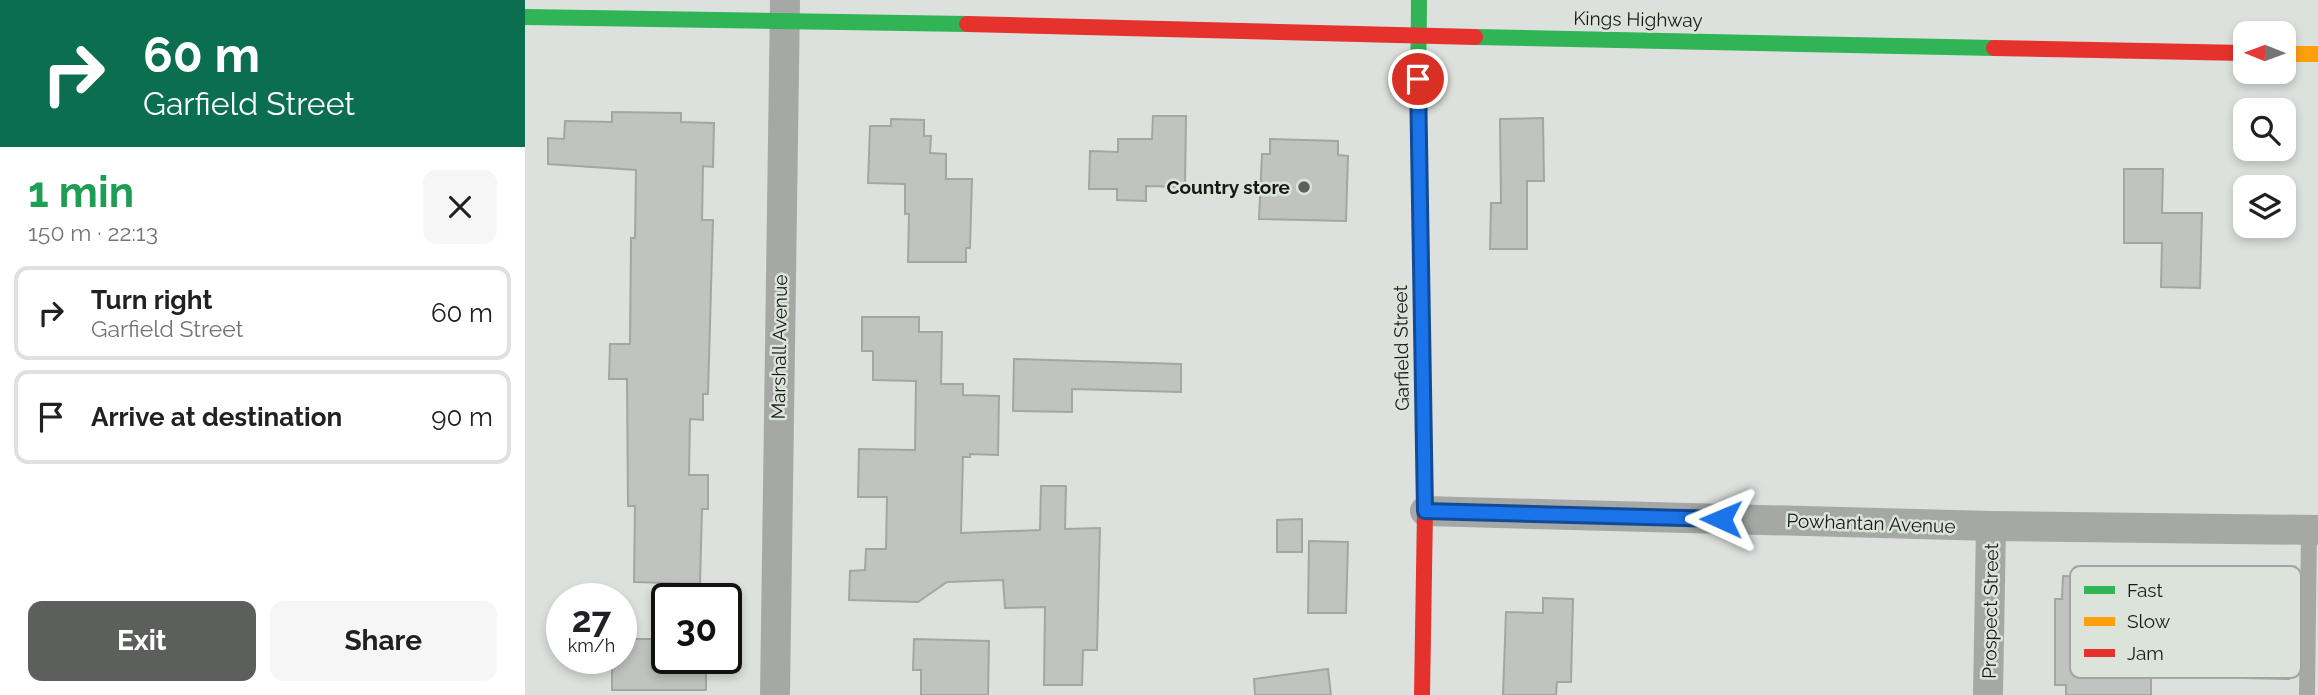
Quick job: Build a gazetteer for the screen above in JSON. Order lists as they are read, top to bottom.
{
  "streets": {
    "street": [
      "Kings Highway",
      "Marshall Avenue",
      "Garfield Street",
      "Powhantan Avenue",
      "Prospect Street"
    ]
  },
  "crossings": [
    ["Kings Highway", "Marshall Avenue"],
    ["Kings Highway", "Garfield Street"],
    ["Garfield Street", "Powhantan Avenue"],
    ["Powhantan Avenue", "Prospect Street"]
  ],
  "places": ["Country store"],
  "legend": ["Fast", "Slow", "Jam"],
  "north": "left",
  "page": {
    "turn": ["60 m", "Garfield Street"],
    "heading": ["1 min", "150 m · 22:13"],
    "list": [
      {
        "name": "Turn right",
        "note": "Garfield Street",
        "value": "60 m"
      },
      {
        "name": "Arrive at destination",
        "value": "90 m"
      }
    ],
    "speed": "27 km/h",
    "limit": "30",
    "buttons": ["Exit", "Share"]
  }
}
